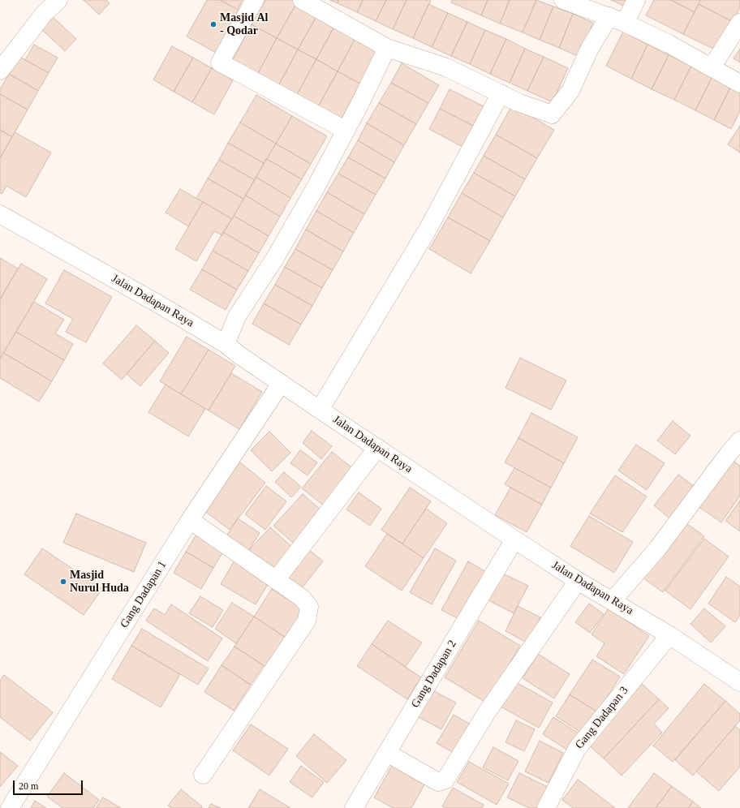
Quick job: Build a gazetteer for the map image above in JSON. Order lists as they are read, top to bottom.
{
  "streets": {
    "street": [
      "Jalan Dadapan Raya",
      "Gang Dadapan 1",
      "Gang Dadapan 2",
      "Gang Dadapan 3"
    ]
  },
  "crossings": [
    ["Jalan Dadapan Raya", "Gang Dadapan 1"],
    ["Jalan Dadapan Raya", "Gang Dadapan 2"],
    ["Jalan Dadapan Raya", "Gang Dadapan 3"]
  ],
  "places": ["Masjid Al - Qodar", "Masjid Nurul Huda"],
  "scale_bar": "20 m"
}
